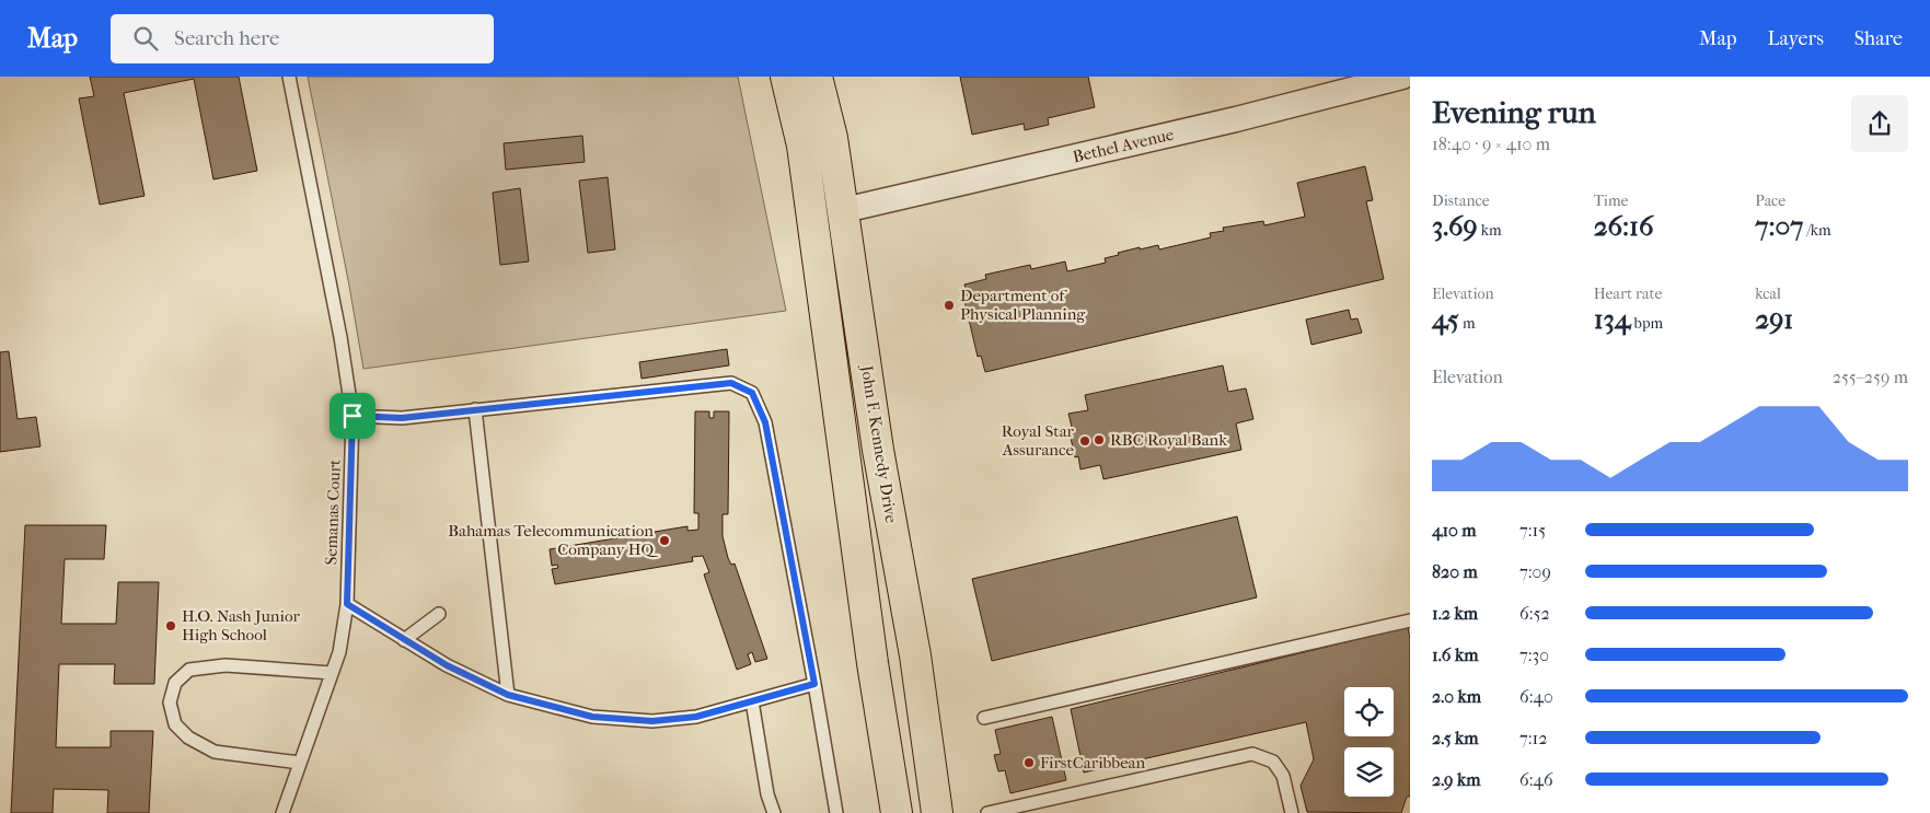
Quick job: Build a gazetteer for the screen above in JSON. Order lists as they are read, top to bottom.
{
  "streets": {
    "highway": ["John F. Kennedy Drive"],
    "street": ["Bethel Avenue"],
    "lane": ["Semanas Court"]
  },
  "crossings": [
    ["Bethel Avenue", "John F. Kennedy Drive"]
  ],
  "places": [
    "Department of Physical Planning",
    "RBC Royal Bank",
    "Royal Star Assurance",
    "Bahamas Telecommunication Company HQ",
    "H.O. Nash Junior High School",
    "FirstCaribbean"
  ],
  "page": {
    "header": "Map",
    "search": "Search here",
    "nav": ["Map", "Layers", "Share"],
    "heading": ["Evening run", "18:40 · 9 × 410 m"],
    "stats": [
      ["Distance", "3.69 km"],
      ["Time", "26:16"],
      ["Pace", "7:07 /km"],
      ["Elevation", "45 m"],
      ["Heart rate", "134 bpm"],
      ["kcal", "291"]
    ],
    "chart": ["Elevation", "255–259 m"],
    "list": [
      {
        "name": "410 m",
        "note": "7:15"
      },
      {
        "name": "820 m",
        "note": "7:09"
      },
      {
        "name": "1.2 km",
        "note": "6:52"
      },
      {
        "name": "1.6 km",
        "note": "7:30"
      },
      {
        "name": "2.0 km",
        "note": "6:40"
      },
      {
        "name": "2.5 km",
        "note": "7:12"
      },
      {
        "name": "2.9 km",
        "note": "6:46"
      }
    ]
  }
}
